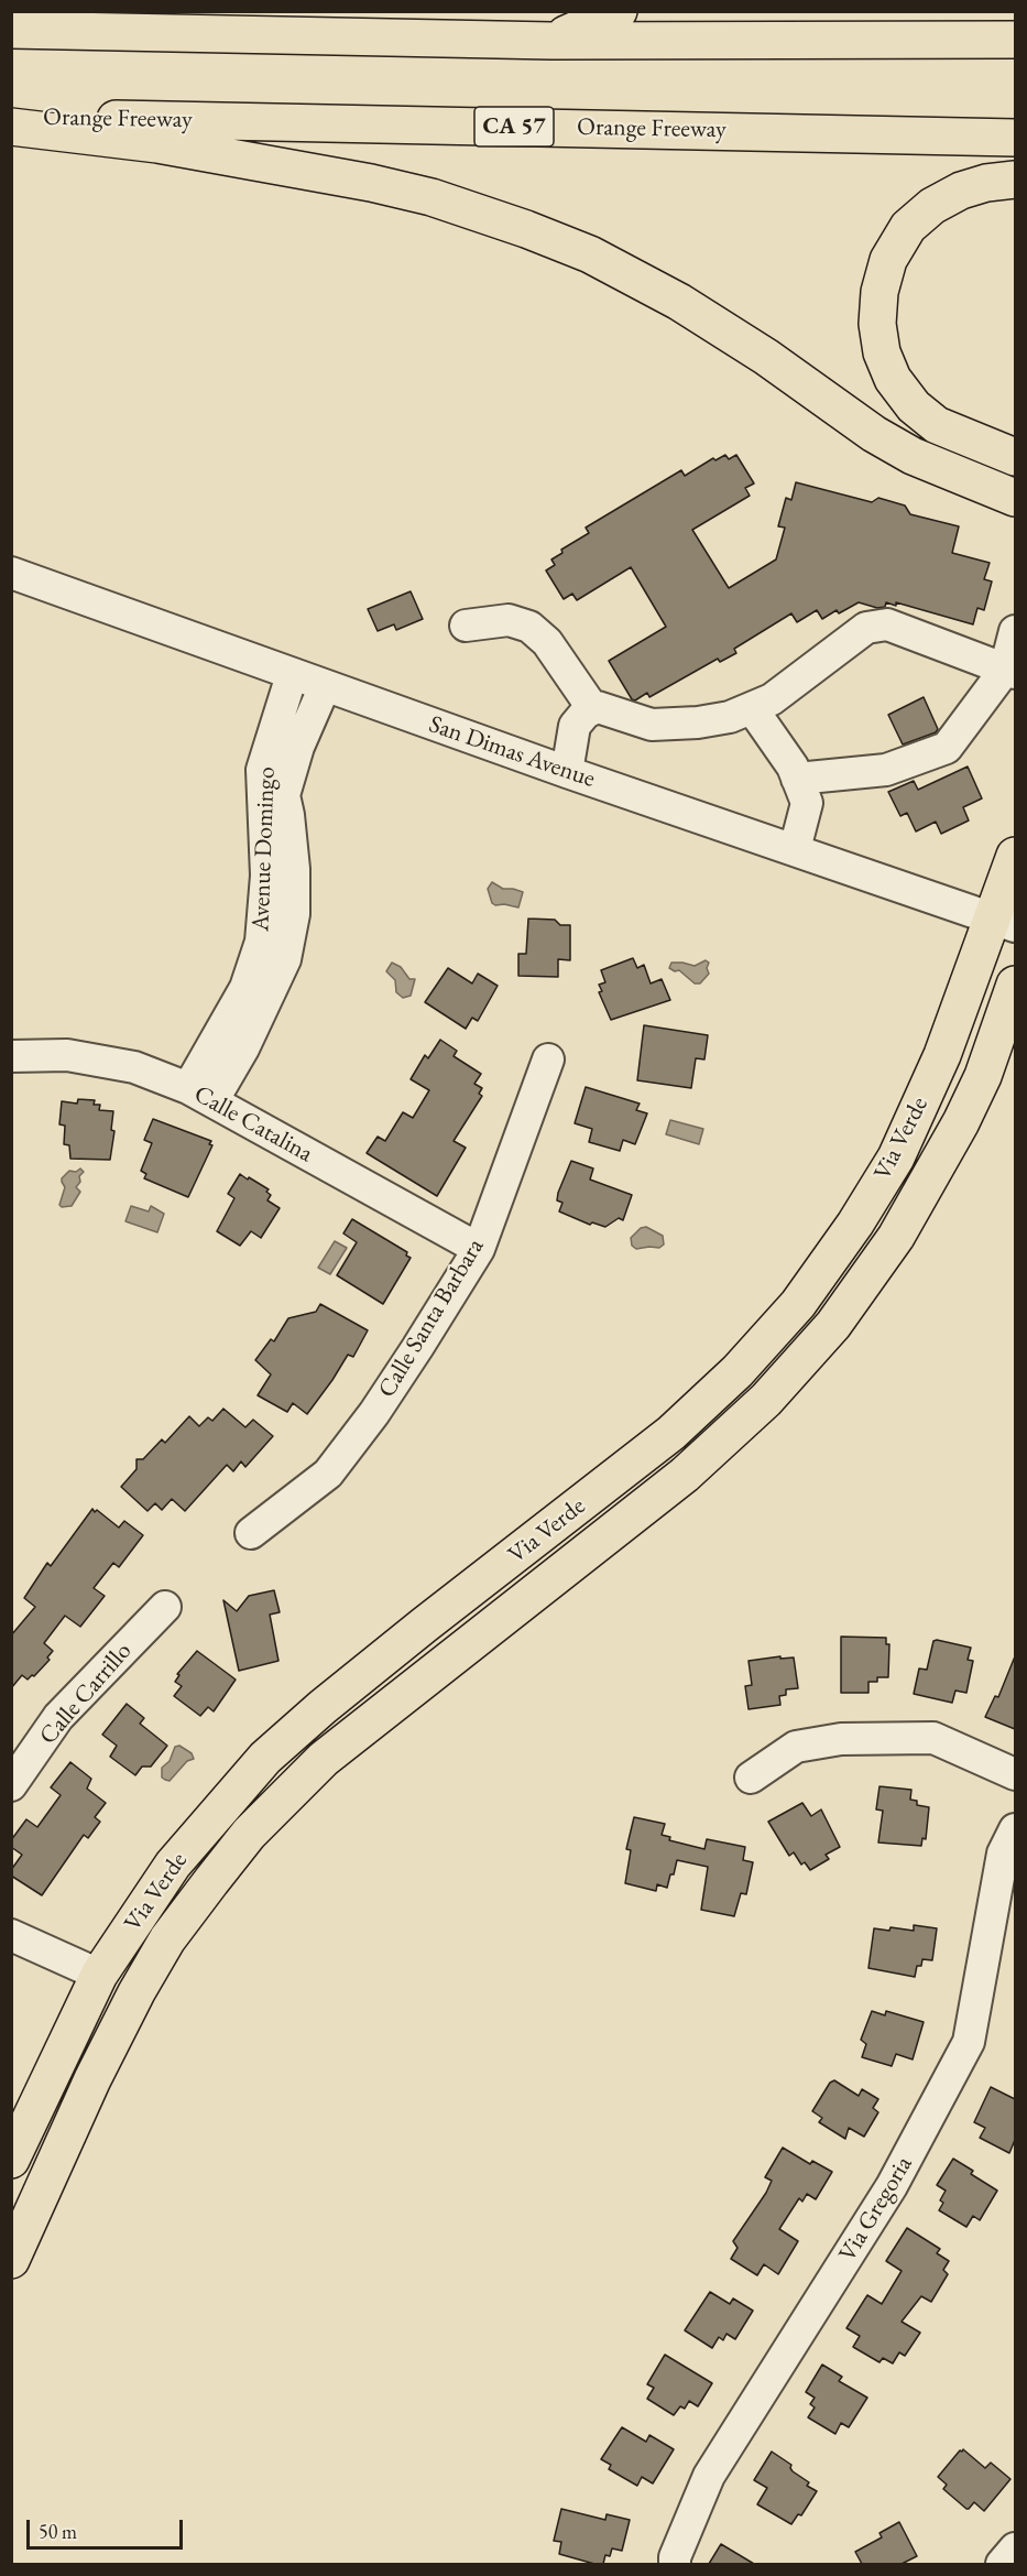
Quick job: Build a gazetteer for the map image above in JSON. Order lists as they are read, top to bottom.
{
  "streets": {
    "main road": ["Orange Freeway", "CA 57", "Via Verde"],
    "street": [
      "San Dimas Avenue",
      "Avenue Domingo",
      "Calle Catalina",
      "Calle Santa Barbara",
      "Calle Carrillo",
      "Via Gregoria"
    ]
  },
  "crossings": [
    ["San Dimas Avenue", "Avenue Domingo"],
    ["San Dimas Avenue", "Via Verde"],
    ["Avenue Domingo", "Calle Catalina"],
    ["Calle Catalina", "Calle Santa Barbara"]
  ],
  "scale_bar": "50 m"
}
